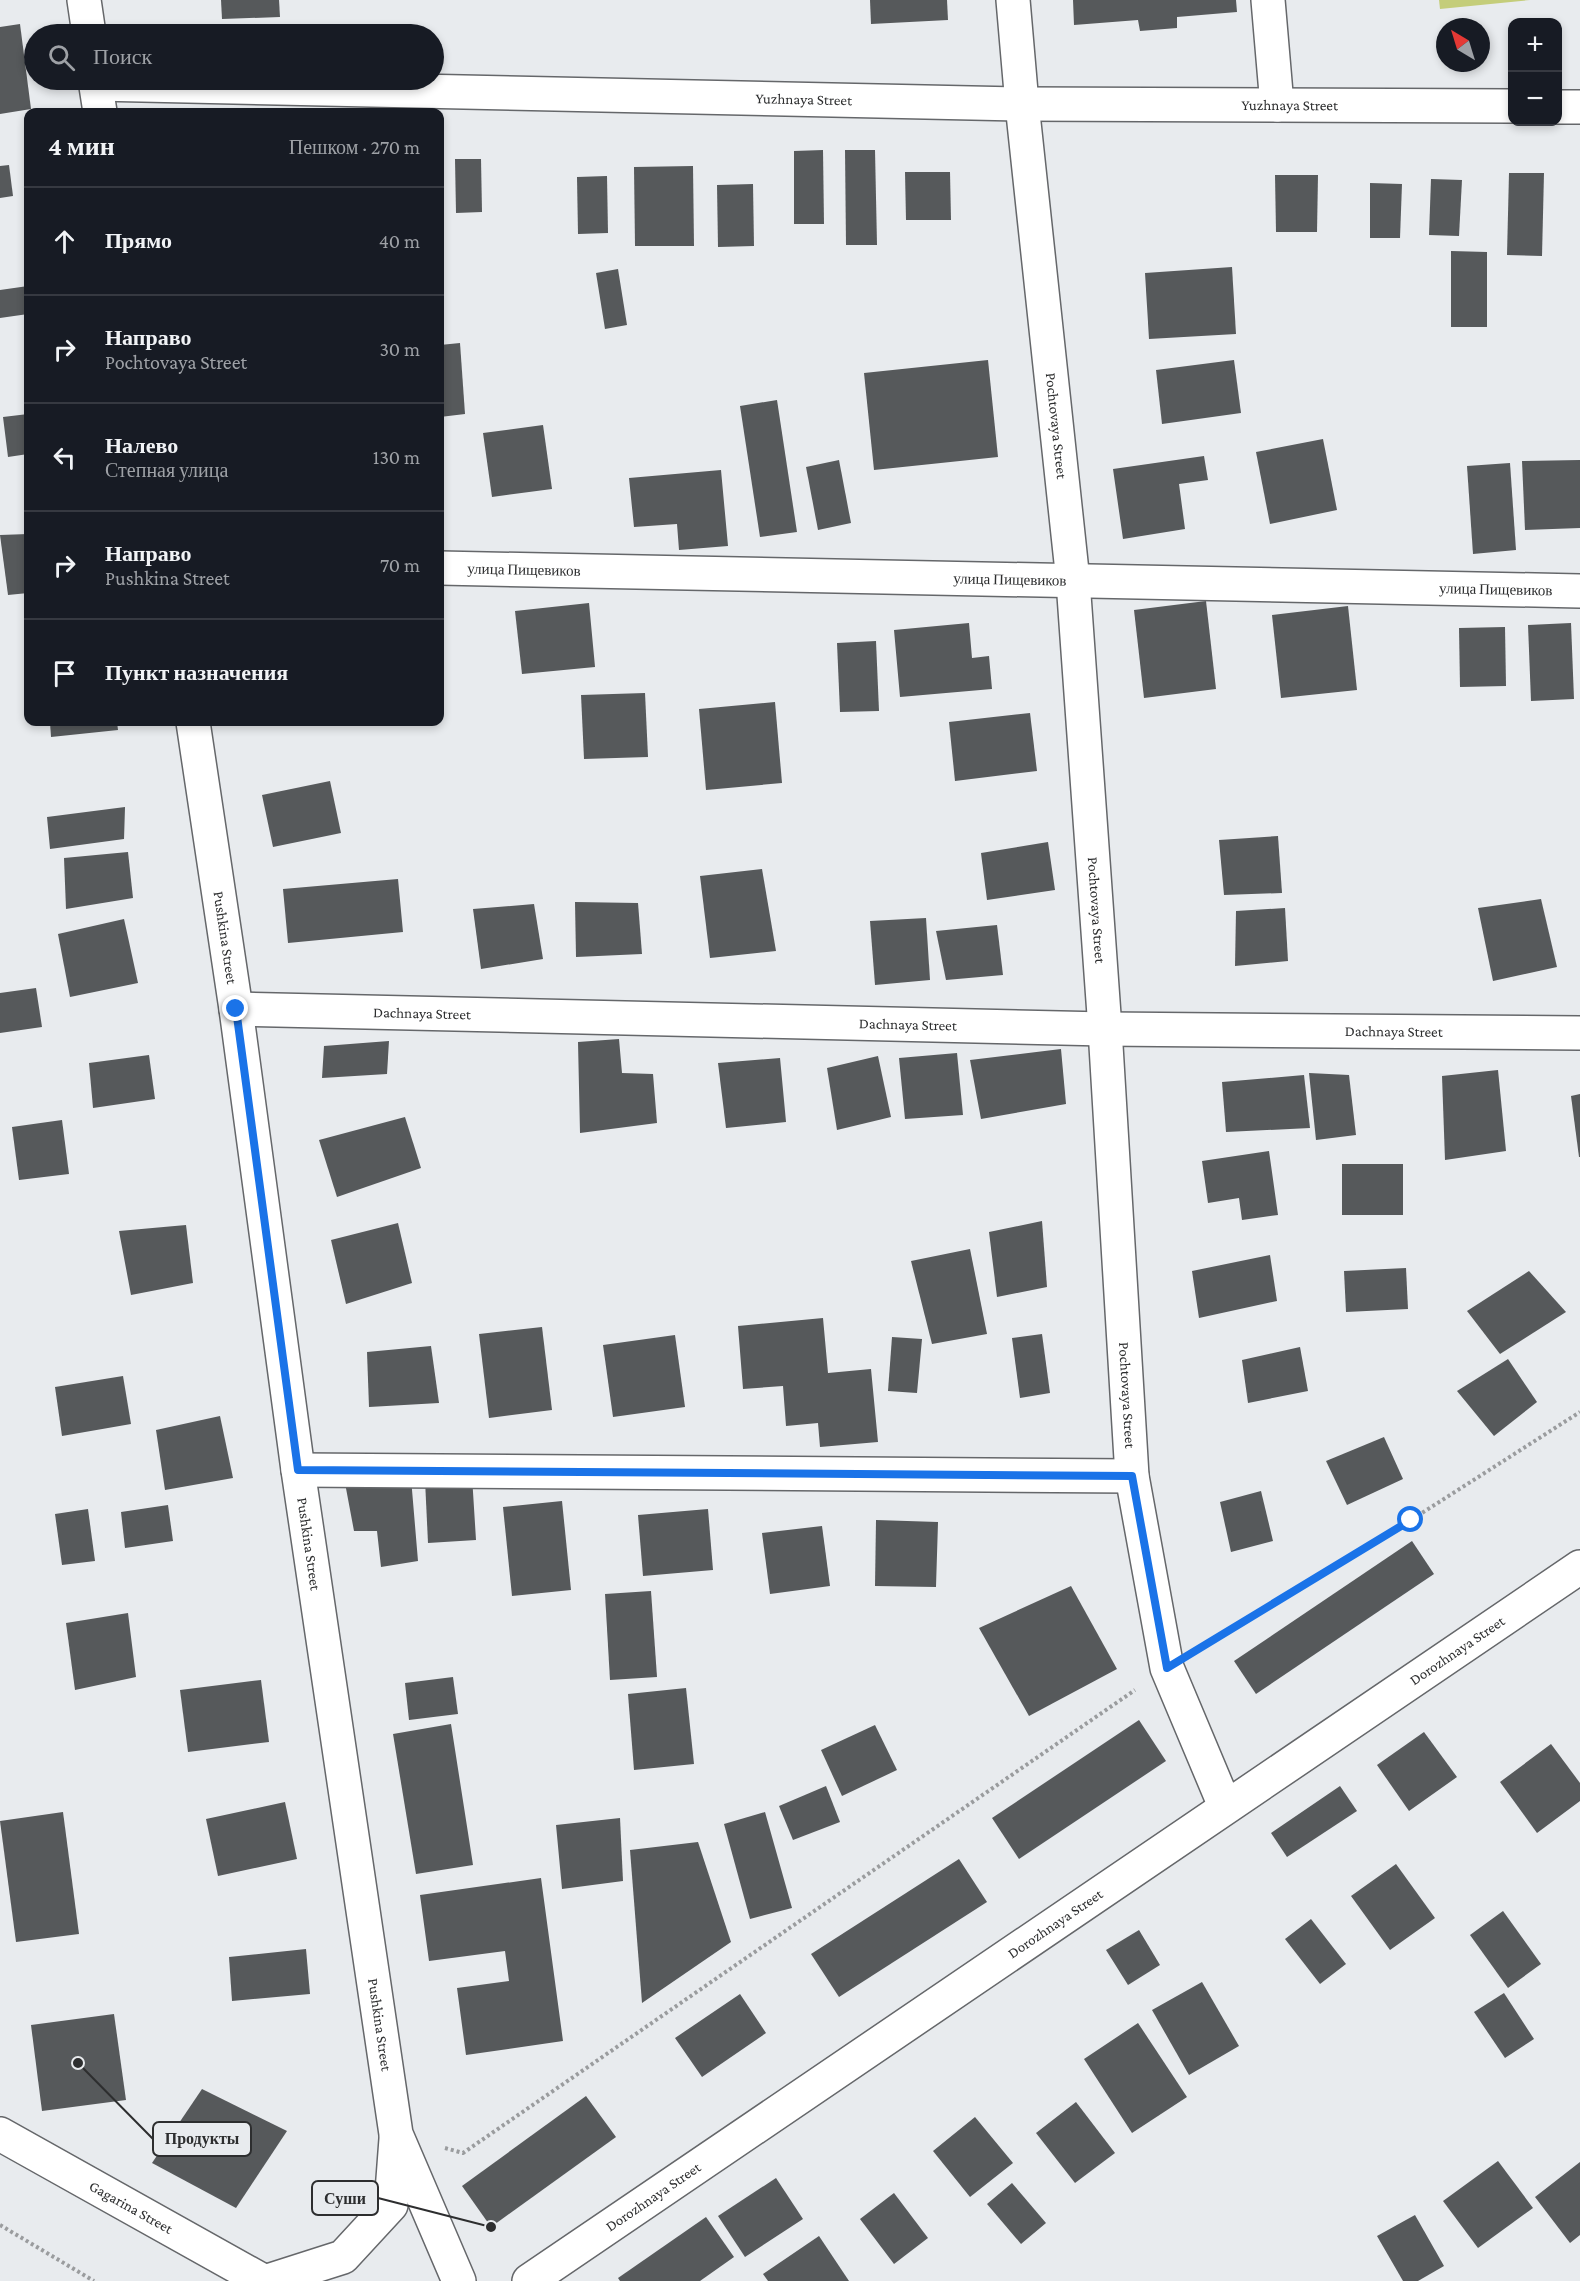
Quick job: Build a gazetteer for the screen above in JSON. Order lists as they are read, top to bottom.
{
  "streets": {
    "street": [
      "Yuzhnaya Street",
      "Pochtovaya Street",
      "улица Пищевиков",
      "Pushkina Street",
      "Dachnaya Street",
      "Dorozhnaya Street",
      "Gagarina Street"
    ]
  },
  "crossings": [
    ["Yuzhnaya Street", "Pochtovaya Street"],
    ["Pochtovaya Street", "улица Пищевиков"],
    ["Pochtovaya Street", "Dachnaya Street"],
    ["Pochtovaya Street", "Dorozhnaya Street"],
    ["Pushkina Street", "Dachnaya Street"]
  ],
  "places": ["Продукты", "Суши"],
  "north": "top left",
  "page": {
    "map_buttons": ["+", "−"],
    "search": "Поиск",
    "heading": ["4 мин", "Пешком · 270 m"],
    "list": [
      ["Прямо", "40 m"],
      ["Направо", "Pochtovaya Street", "30 m"],
      ["Налево", "Степная улица", "130 m"],
      ["Направо", "Pushkina Street", "70 m"],
      "Пункт назначения"
    ]
  }
}
